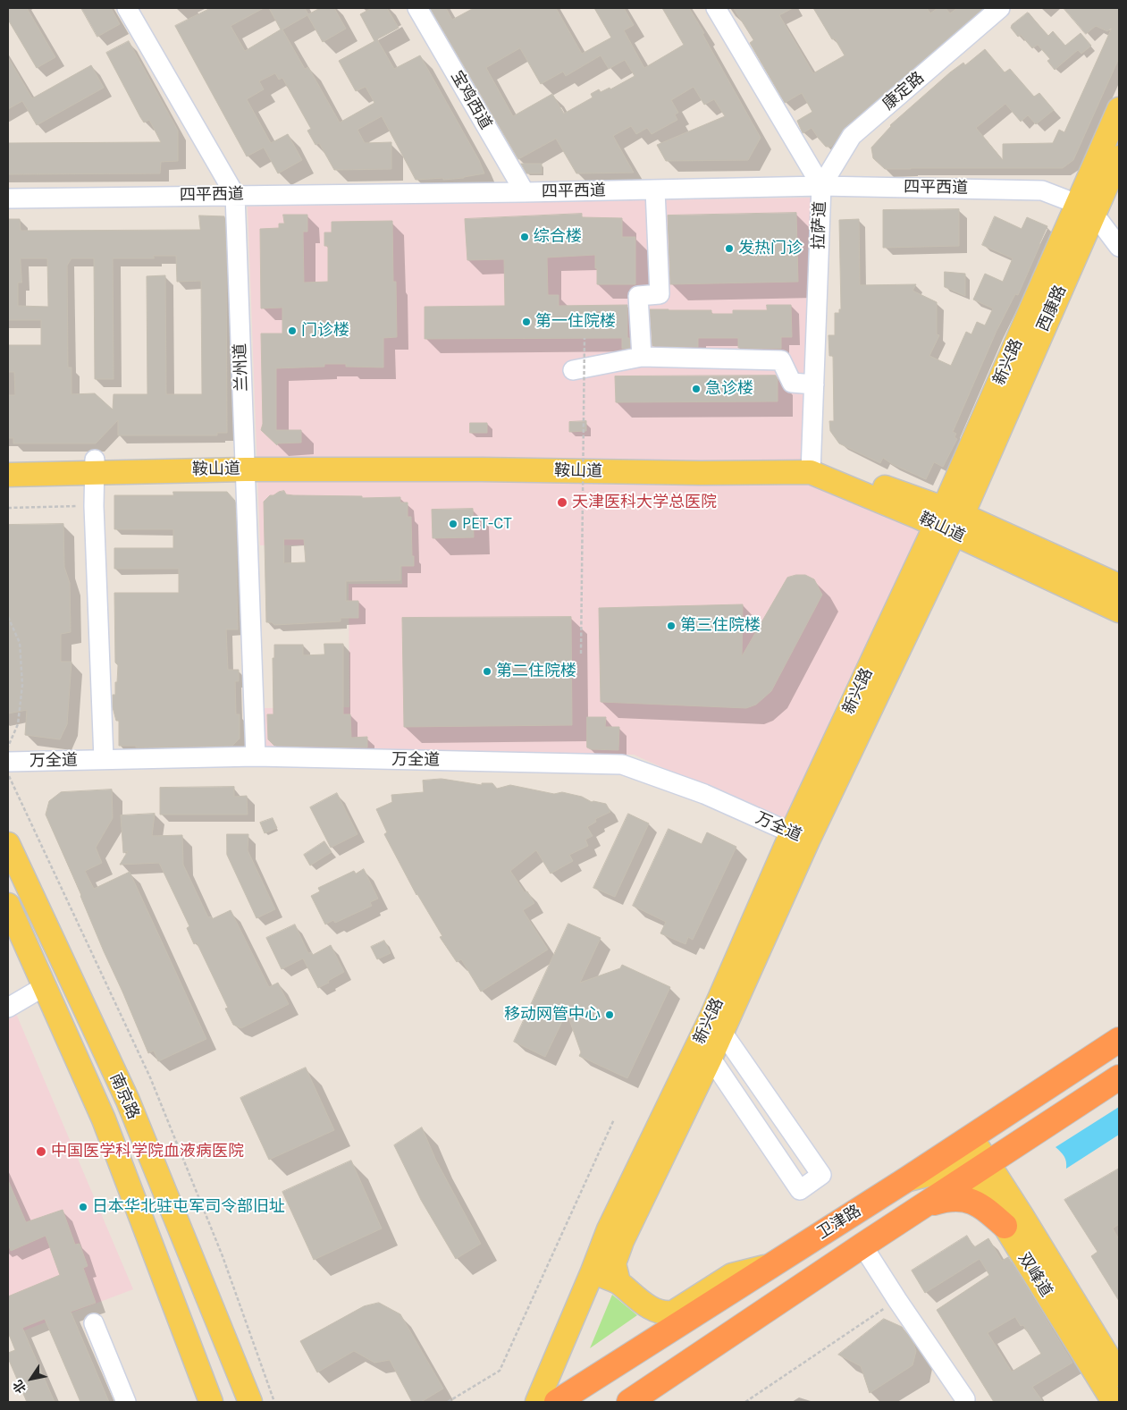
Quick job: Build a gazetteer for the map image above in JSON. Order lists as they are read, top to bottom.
{
  "streets": {
    "highway": ["卫津路"],
    "main road": [
      "新兴路",
      "鞍山道",
      "南京路",
      "双峰道"
    ],
    "street": [
      "康定路",
      "宝鸡西道",
      "四平西道",
      "拉萨道",
      "兰州道",
      "万全道"
    ]
  },
  "crossings": [
    ["康定路", "四平西道"],
    ["康定路", "拉萨道"],
    ["宝鸡西道", "四平西道"],
    ["四平西道", "拉萨道"],
    ["四平西道", "新兴路"],
    ["四平西道", "兰州道"],
    ["拉萨道", "鞍山道"],
    ["新兴路", "鞍山道"],
    ["新兴路", "万全道"],
    ["兰州道", "鞍山道"],
    ["兰州道", "万全道"],
    ["卫津路", "双峰道"]
  ],
  "places": [
    "综合楼",
    "发热门诊",
    "第一住院楼",
    "门诊楼",
    "急诊楼",
    "天津医科大学总医院",
    "PET-CT",
    "第三住院楼",
    "第二住院楼",
    "移动网管中心",
    "中国医学科学院血液病医院",
    "日本华北驻屯军司令部旧址"
  ],
  "north": "bottom left"
}
